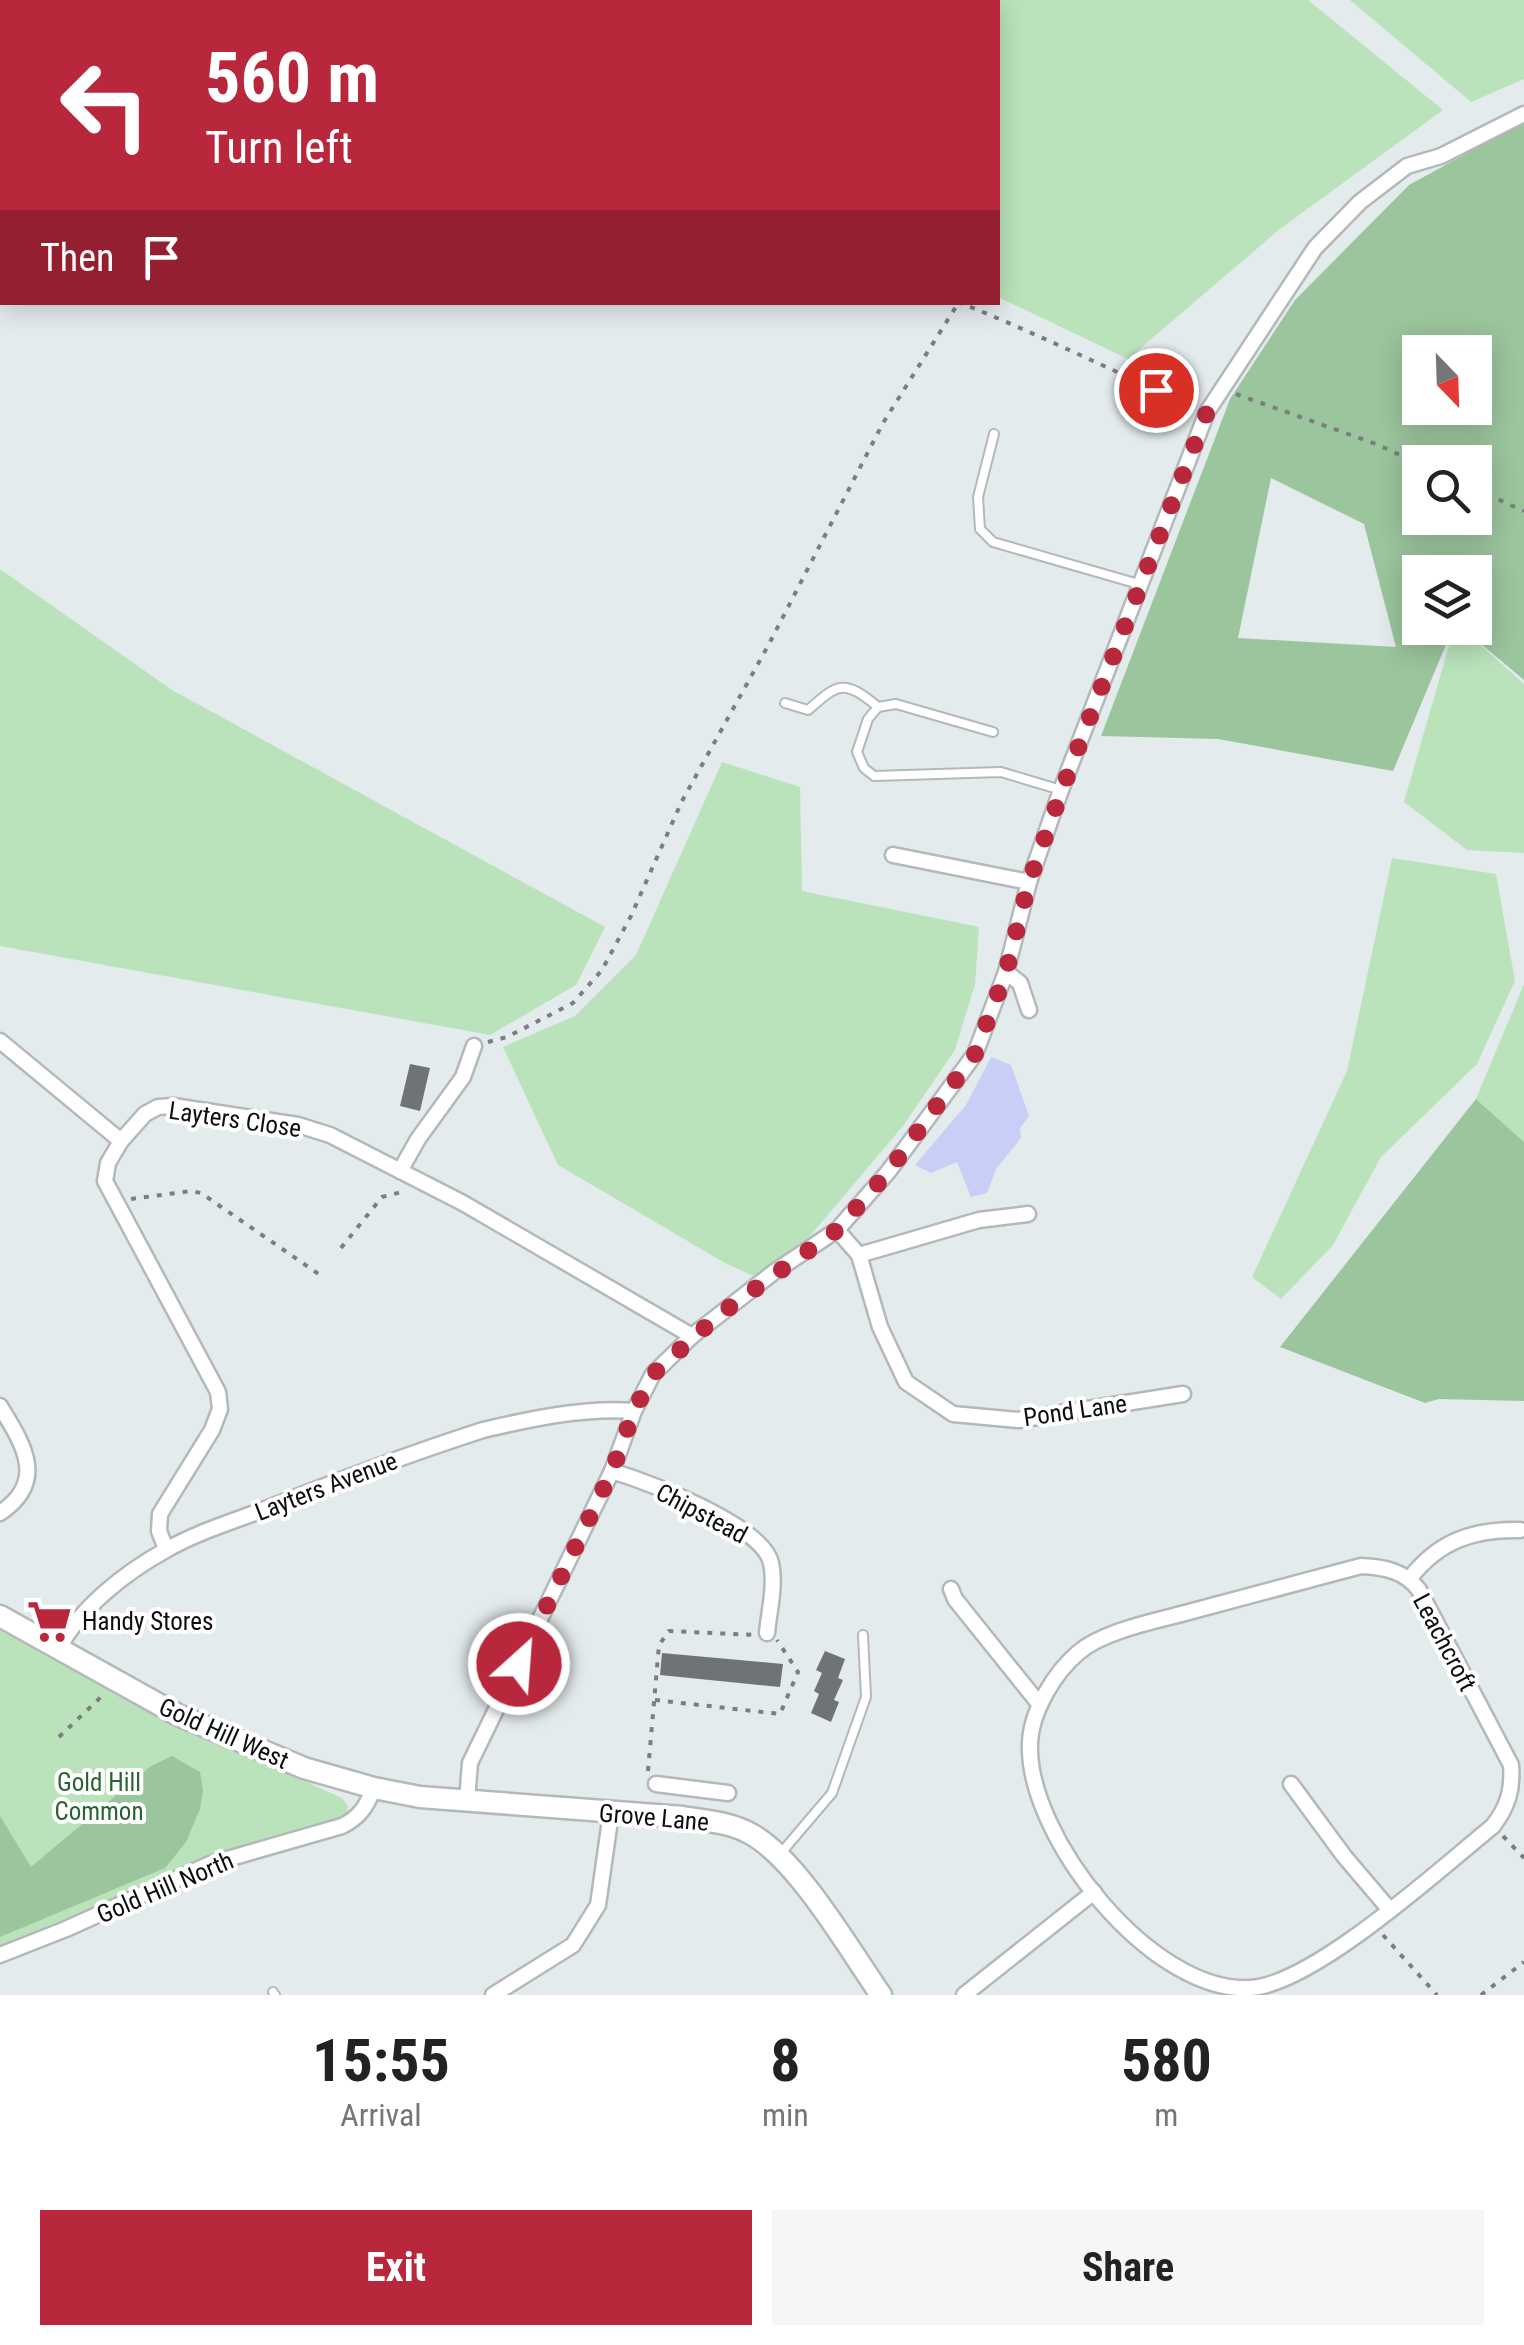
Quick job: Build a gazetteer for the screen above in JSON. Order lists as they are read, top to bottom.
{
  "streets": {
    "street": [
      "Layters Close",
      "Pond Lane",
      "Layters Avenue",
      "Chipstead",
      "Leachcroft",
      "Gold Hill West",
      "Grove Lane",
      "Gold Hill North"
    ]
  },
  "crossings": [
    ["Layters Avenue", "Gold Hill West"],
    ["Gold Hill West", "Grove Lane"],
    ["Gold Hill West", "Gold Hill North"]
  ],
  "parks": ["Gold Hill Common"],
  "places": {
    "supermarket": ["Handy Stores"]
  },
  "north": "bottom right",
  "page": {
    "turn": ["560 m", "Turn left"],
    "then": "Then",
    "eta": [
      "15:55",
      "Arrival",
      "8",
      "min",
      "580",
      "m"
    ],
    "buttons": ["Exit", "Share"]
  }
}
